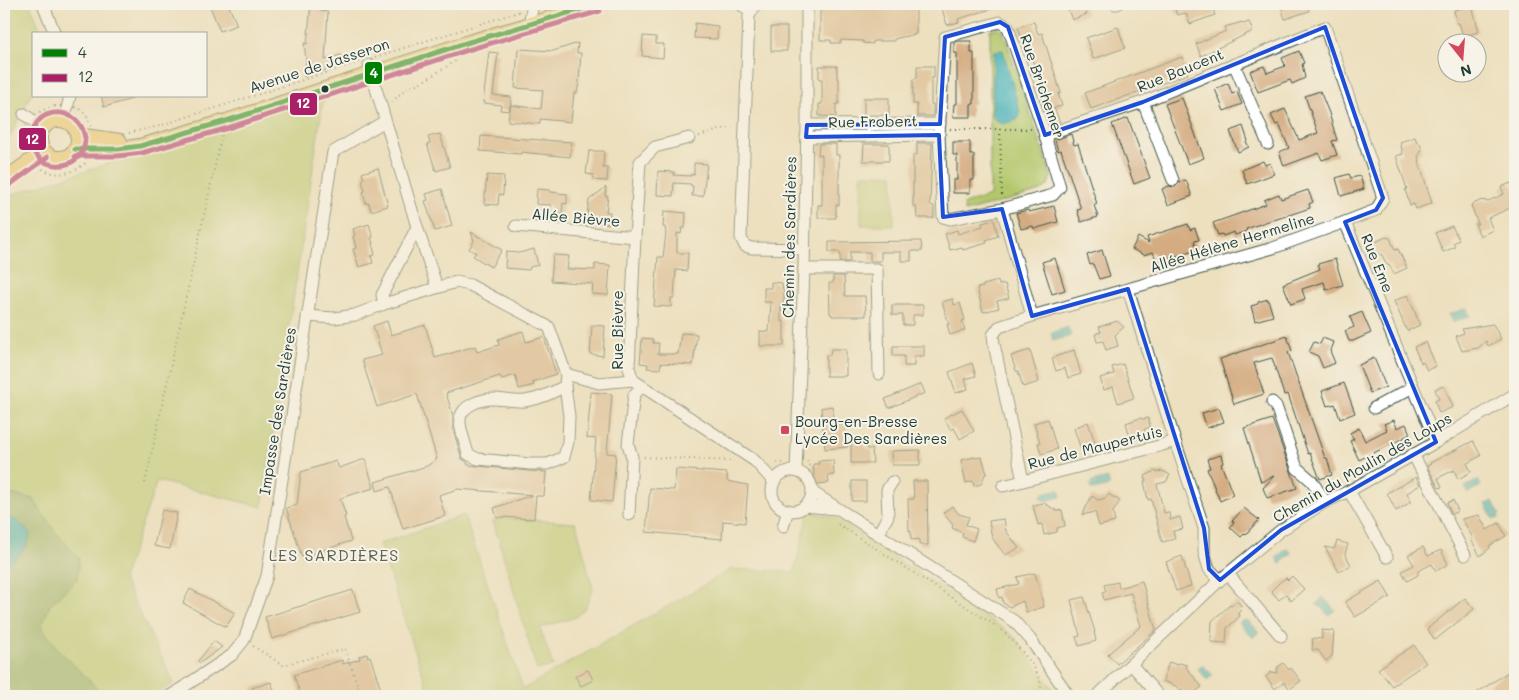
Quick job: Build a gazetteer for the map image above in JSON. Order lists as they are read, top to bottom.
{
  "streets": {
    "main road": ["Avenue de Jasseron"],
    "street": [
      "Rue Baucent",
      "Rue Brichemer",
      "Rue Frobert",
      "Allée Bièvre",
      "Chemin des Sardières",
      "Allée Hélène Hermeline",
      "Rue Eme",
      "Rue Bièvre",
      "Impasse des Sardières",
      "Rue de Maupertuis",
      "Chemin du Moulin des Loups"
    ]
  },
  "crossings": [
    ["Rue Baucent", "Rue Brichemer"],
    ["Rue Baucent", "Rue Eme"],
    ["Rue Brichemer", "Rue Frobert"],
    ["Rue Frobert", "Chemin des Sardières"],
    ["Allée Bièvre", "Rue Bièvre"],
    ["Allée Hélène Hermeline", "Rue Eme"],
    ["Allée Hélène Hermeline", "Rue de Maupertuis"],
    ["Rue Eme", "Chemin du Moulin des Loups"],
    ["Rue de Maupertuis", "Chemin du Moulin des Loups"]
  ],
  "districts": ["LES SARDIÈRES"],
  "places": {
    "transit": ["Bourg-en-Bresse Lycée Des Sardières"]
  },
  "lines": ["transit line 4", "transit line 12"],
  "legend": ["4", "12"],
  "north": "bottom"
}
